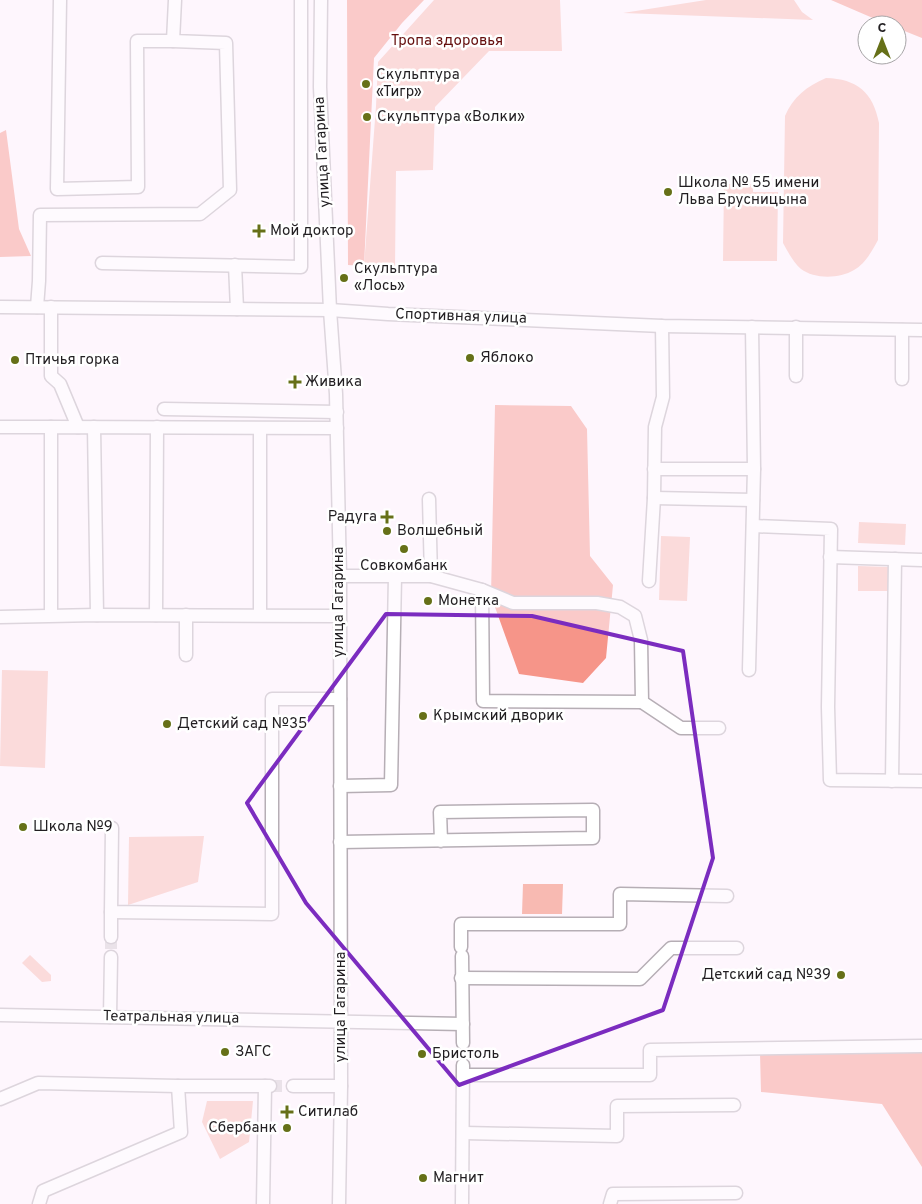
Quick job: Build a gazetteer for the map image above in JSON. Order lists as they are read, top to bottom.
{
  "streets": {
    "street": ["улица Гагарина", "Спортивная улица", "Театральная улица"]
  },
  "crossings": [
    ["улица Гагарина", "Спортивная улица"],
    ["улица Гагарина", "Театральная улица"]
  ],
  "parks": ["Тропа здоровья"],
  "places": {
    "other": [
      "Скульптура «Тигр»",
      "Скульптура «Волки»",
      "Школа № 55 имени Льва Брусницына",
      "Скульптура «Лось»",
      "Яблоко",
      "Птичья горка",
      "Волшебный",
      "Совкомбанк",
      "Монетка",
      "Крымский дворик",
      "Детский сад №35",
      "Школа №9",
      "Детский сад №39",
      "ЗАГС",
      "Бристоль",
      "Сбербанк",
      "Магнит"
    ],
    "health": [
      "Мой доктор",
      "Живика",
      "Радуга",
      "Ситилаб"
    ]
  },
  "north": "top"
}
